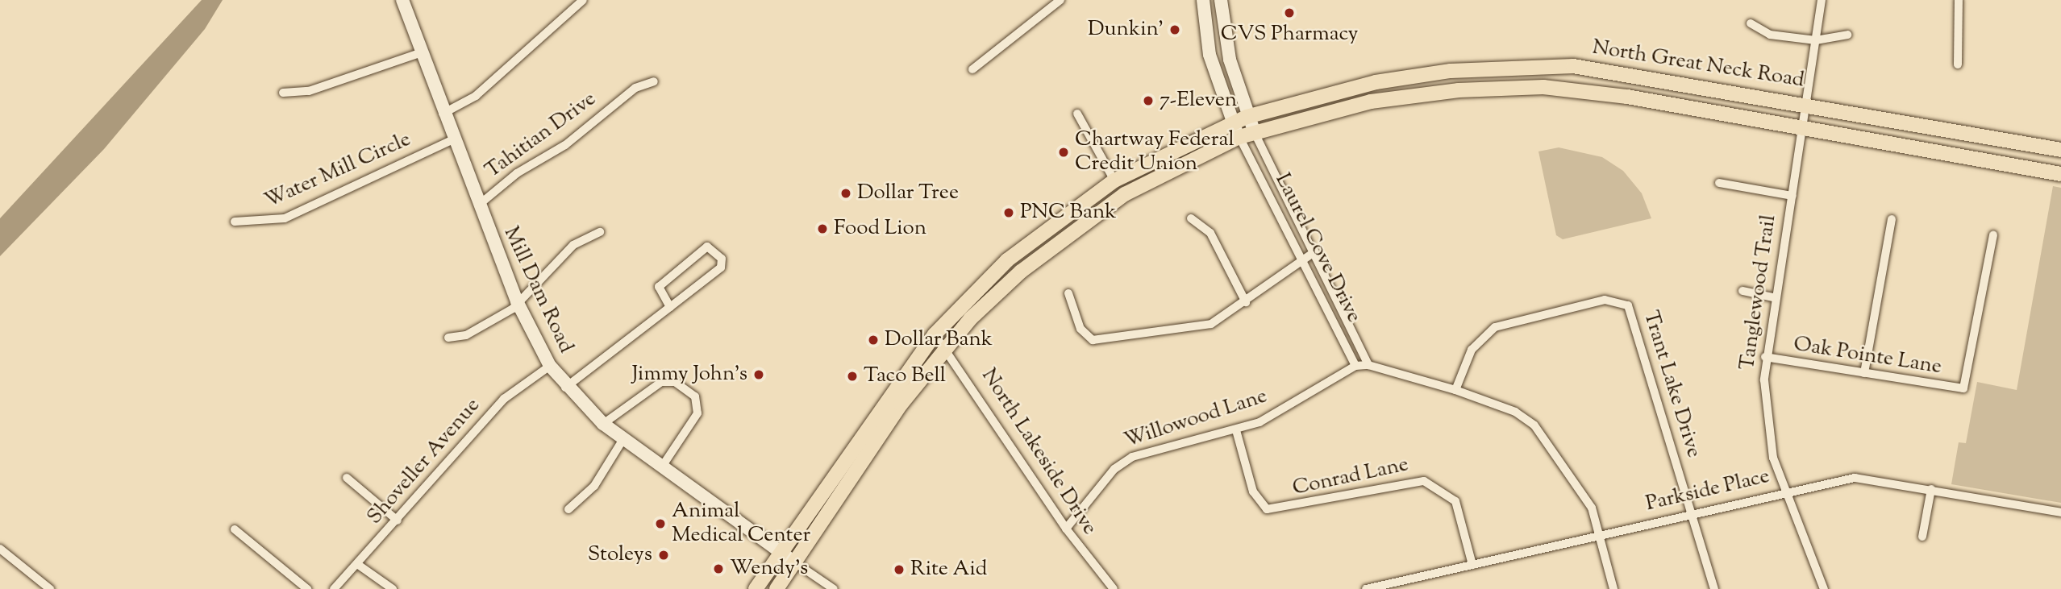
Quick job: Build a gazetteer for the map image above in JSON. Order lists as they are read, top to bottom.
{
  "streets": {
    "main road": ["North Great Neck Road"],
    "street": [
      "Tahitian Drive",
      "Water Mill Circle",
      "Laurel Cove Drive",
      "Mill Dam Road",
      "Tanglewood Trail",
      "Oak Pointe Lane",
      "Trant Lake Drive",
      "Willowood Lane",
      "North Lakeside Drive",
      "Shoveller Avenue",
      "Conrad Lane",
      "Parkside Place"
    ]
  },
  "crossings": [
    ["North Great Neck Road", "Laurel Cove Drive"],
    ["North Great Neck Road", "Mill Dam Road"],
    ["North Great Neck Road", "Tanglewood Trail"],
    ["North Great Neck Road", "North Lakeside Drive"],
    ["Tahitian Drive", "Mill Dam Road"],
    ["Water Mill Circle", "Mill Dam Road"],
    ["Laurel Cove Drive", "Willowood Lane"],
    ["Mill Dam Road", "Shoveller Avenue"],
    ["Tanglewood Trail", "Oak Pointe Lane"],
    ["Tanglewood Trail", "Parkside Place"],
    ["Trant Lake Drive", "Parkside Place"],
    ["Willowood Lane", "North Lakeside Drive"],
    ["Willowood Lane", "Conrad Lane"],
    ["Conrad Lane", "Parkside Place"]
  ],
  "places": [
    "CVS Pharmacy",
    "Dunkin'",
    "7-Eleven",
    "Chartway Federal Credit Union",
    "Dollar Tree",
    "PNC Bank",
    "Food Lion",
    "Dollar Bank",
    "Jimmy John's",
    "Taco Bell",
    "Animal Medical Center",
    "Stoleys",
    "Wendy's",
    "Rite Aid"
  ]
}
